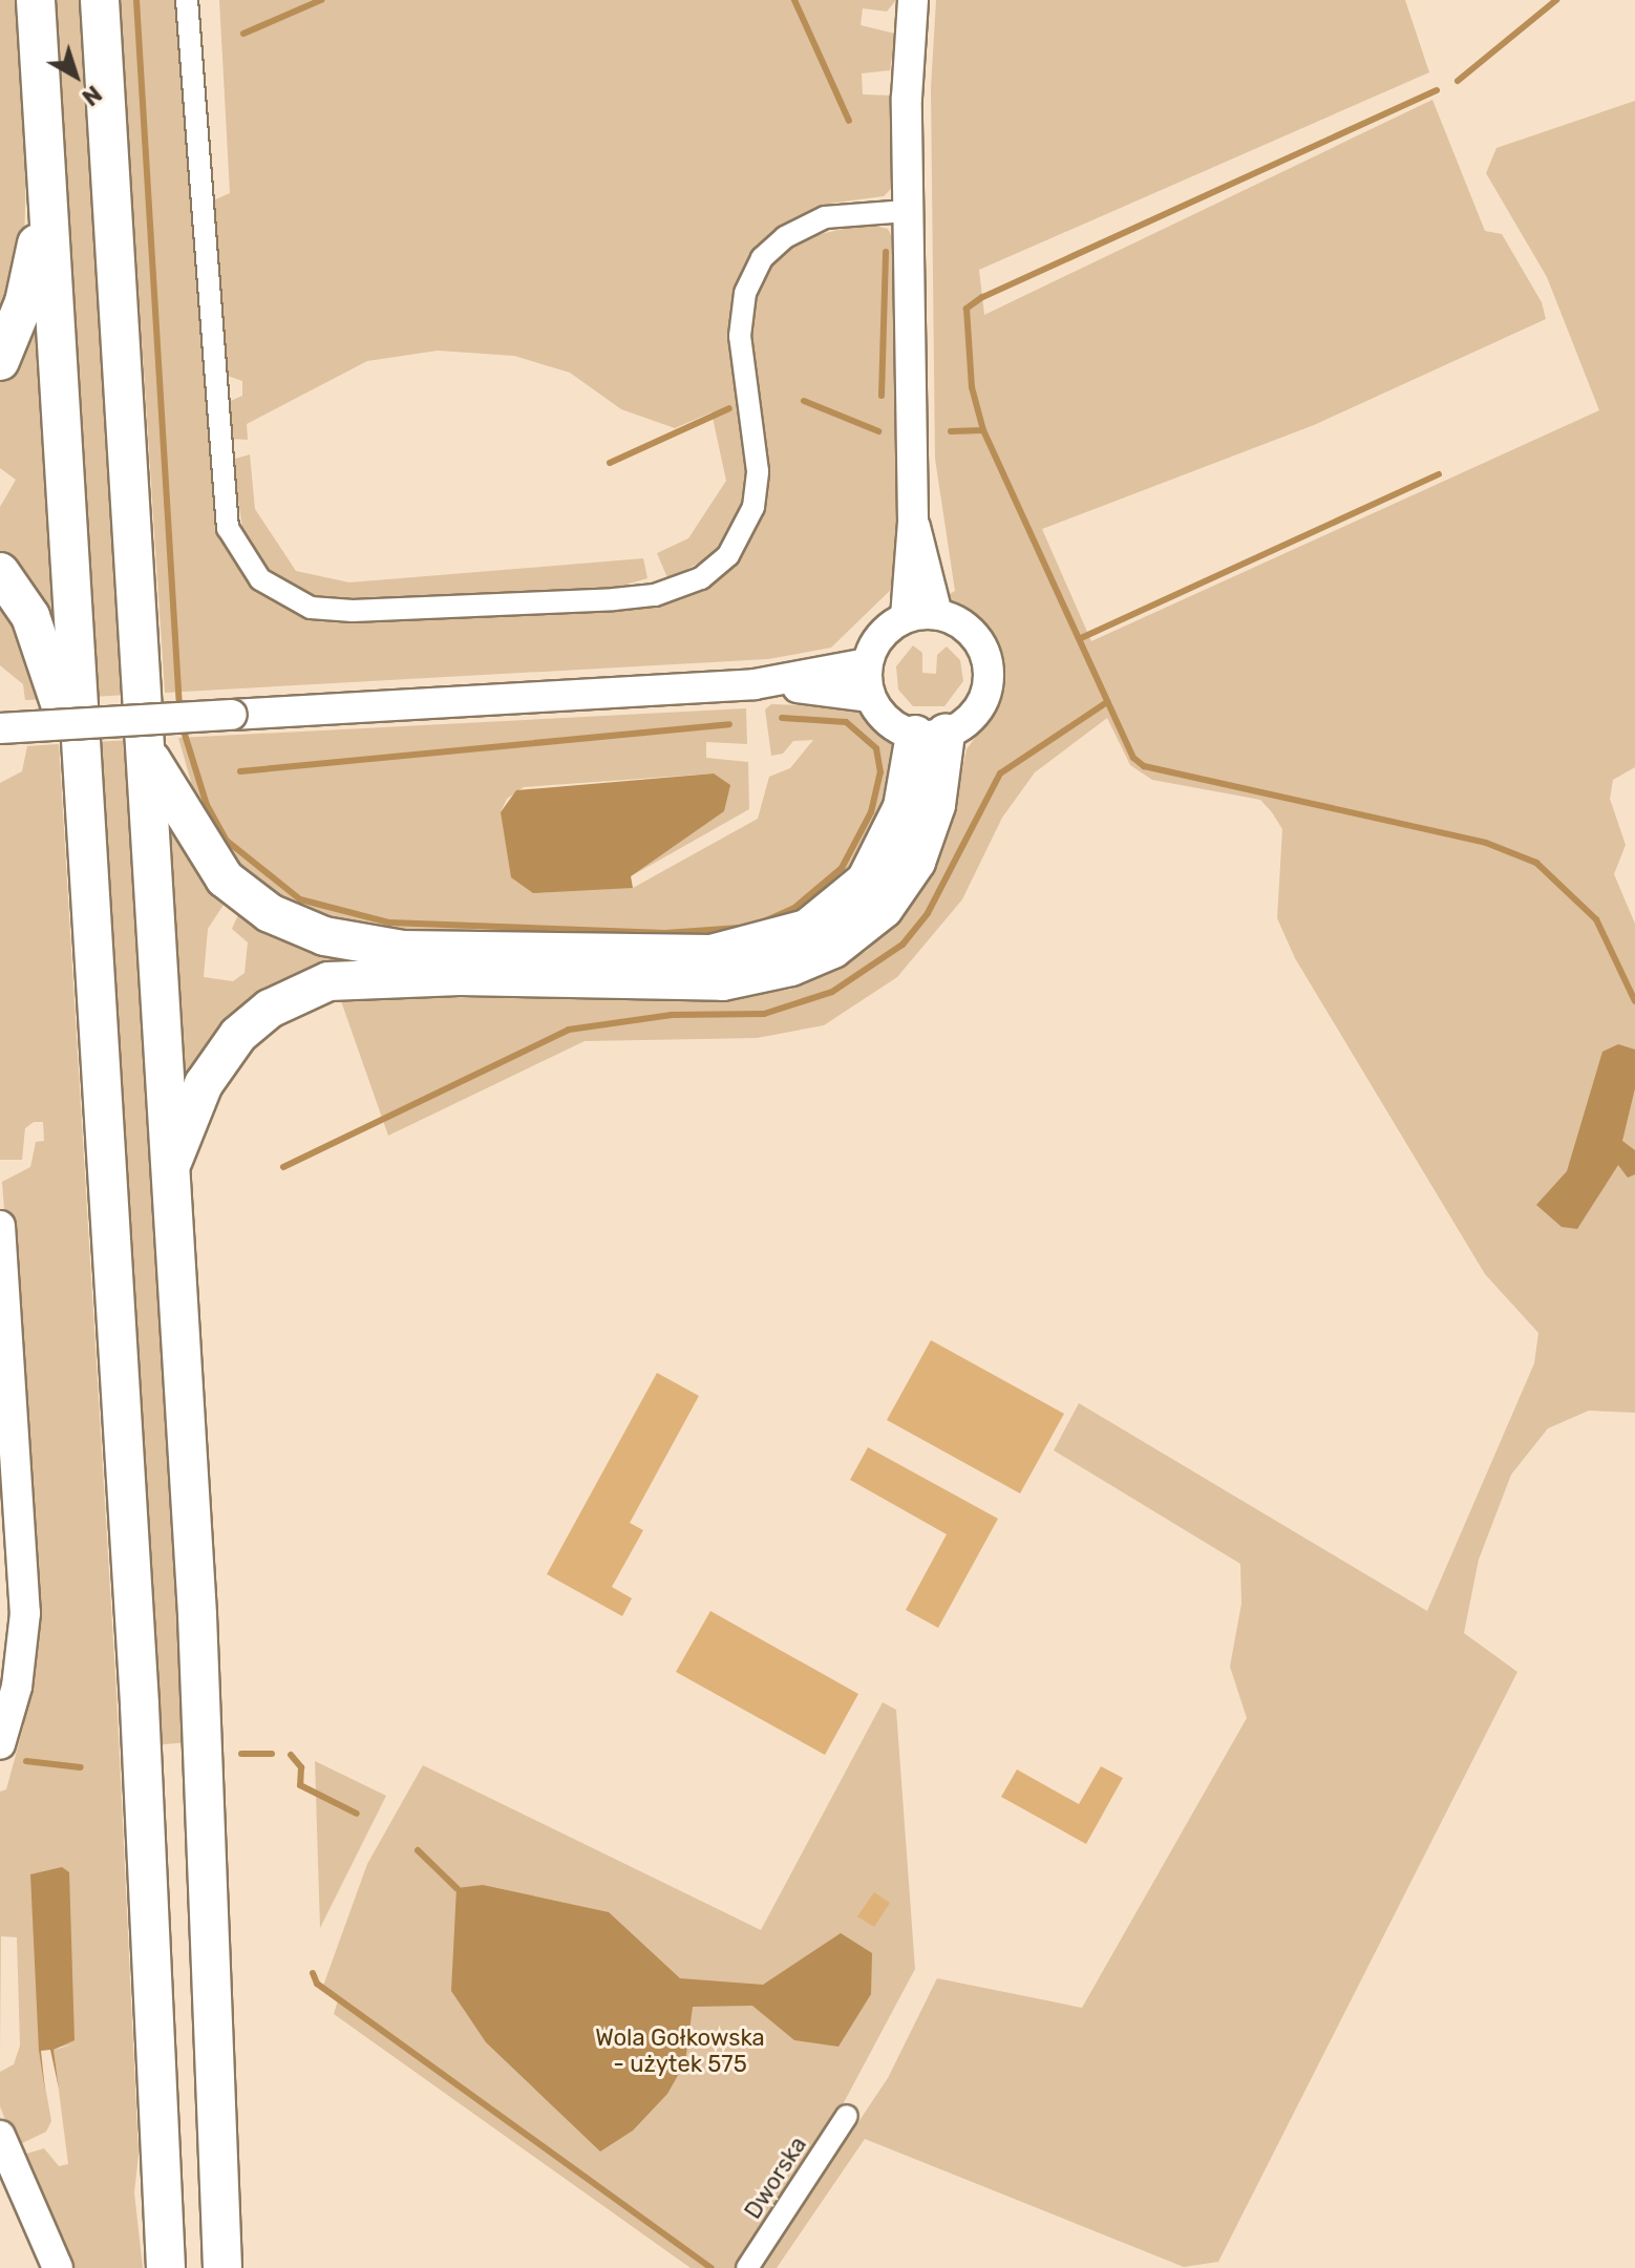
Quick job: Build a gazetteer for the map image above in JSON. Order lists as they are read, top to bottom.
{
  "streets": {
    "street": ["Dworska"]
  },
  "parks": ["Wola Gołkowska - użytek 575"],
  "north": "bottom right"
}
